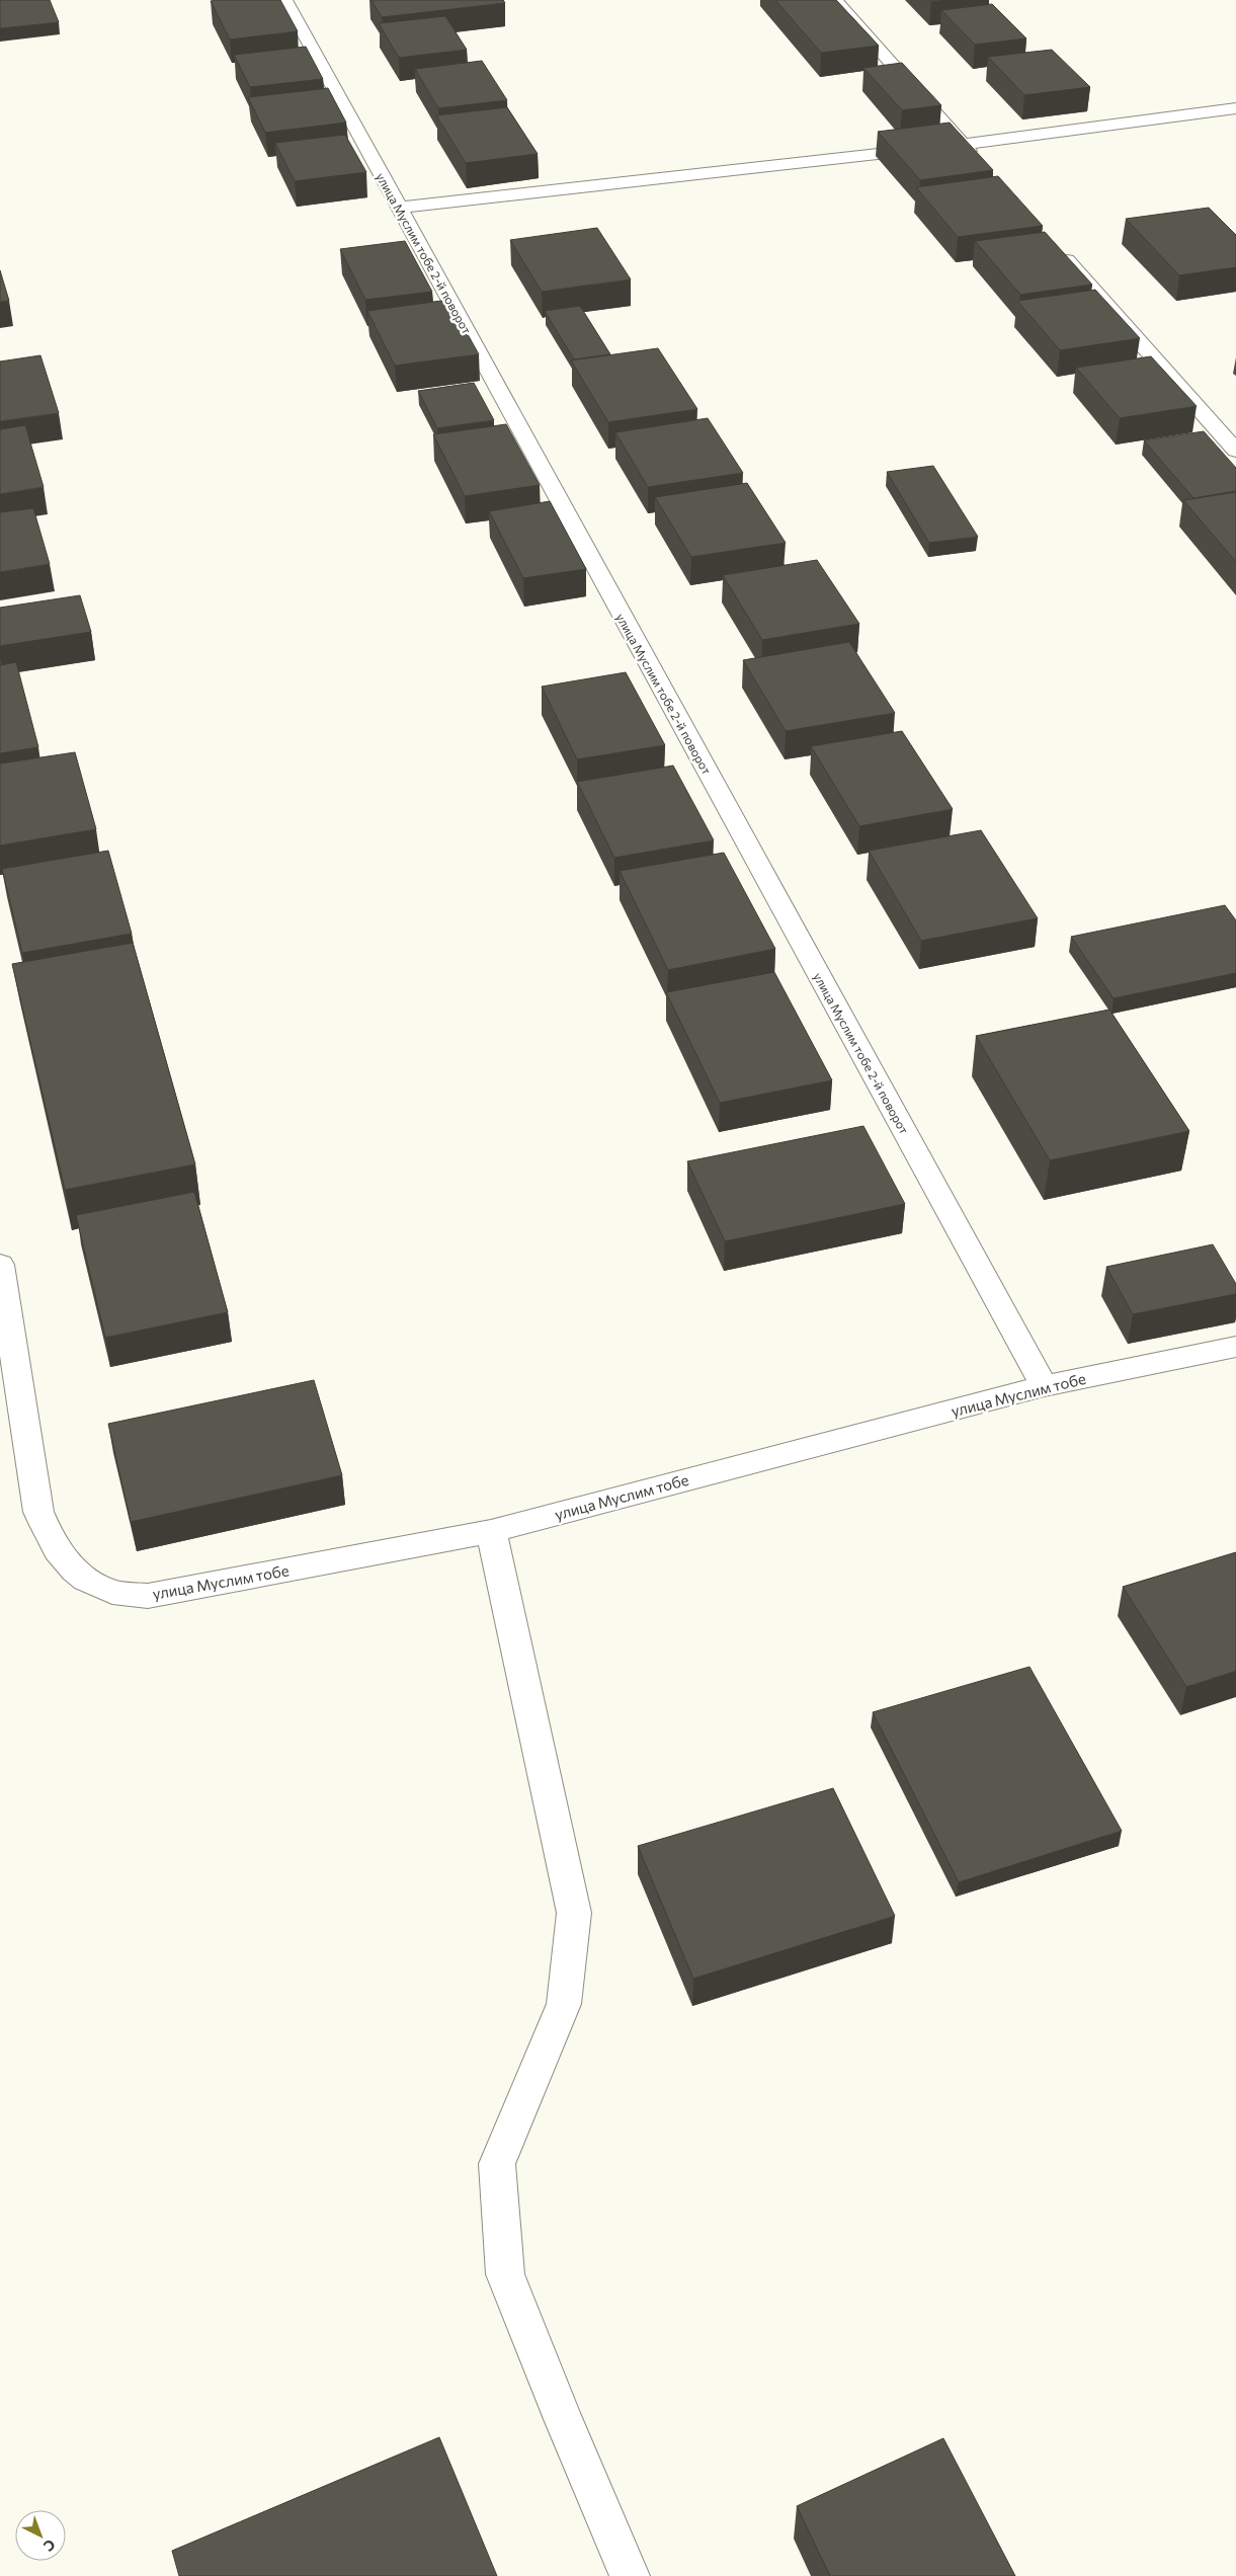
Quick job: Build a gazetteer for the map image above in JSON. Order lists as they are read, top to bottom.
{
  "streets": {
    "street": ["улица Муслим тобе 2-й поворот", "улица Муслим тобе"]
  },
  "crossings": [
    ["улица Муслим тобе 2-й поворот", "улица Муслим тобе"]
  ],
  "north": "bottom right"
}
